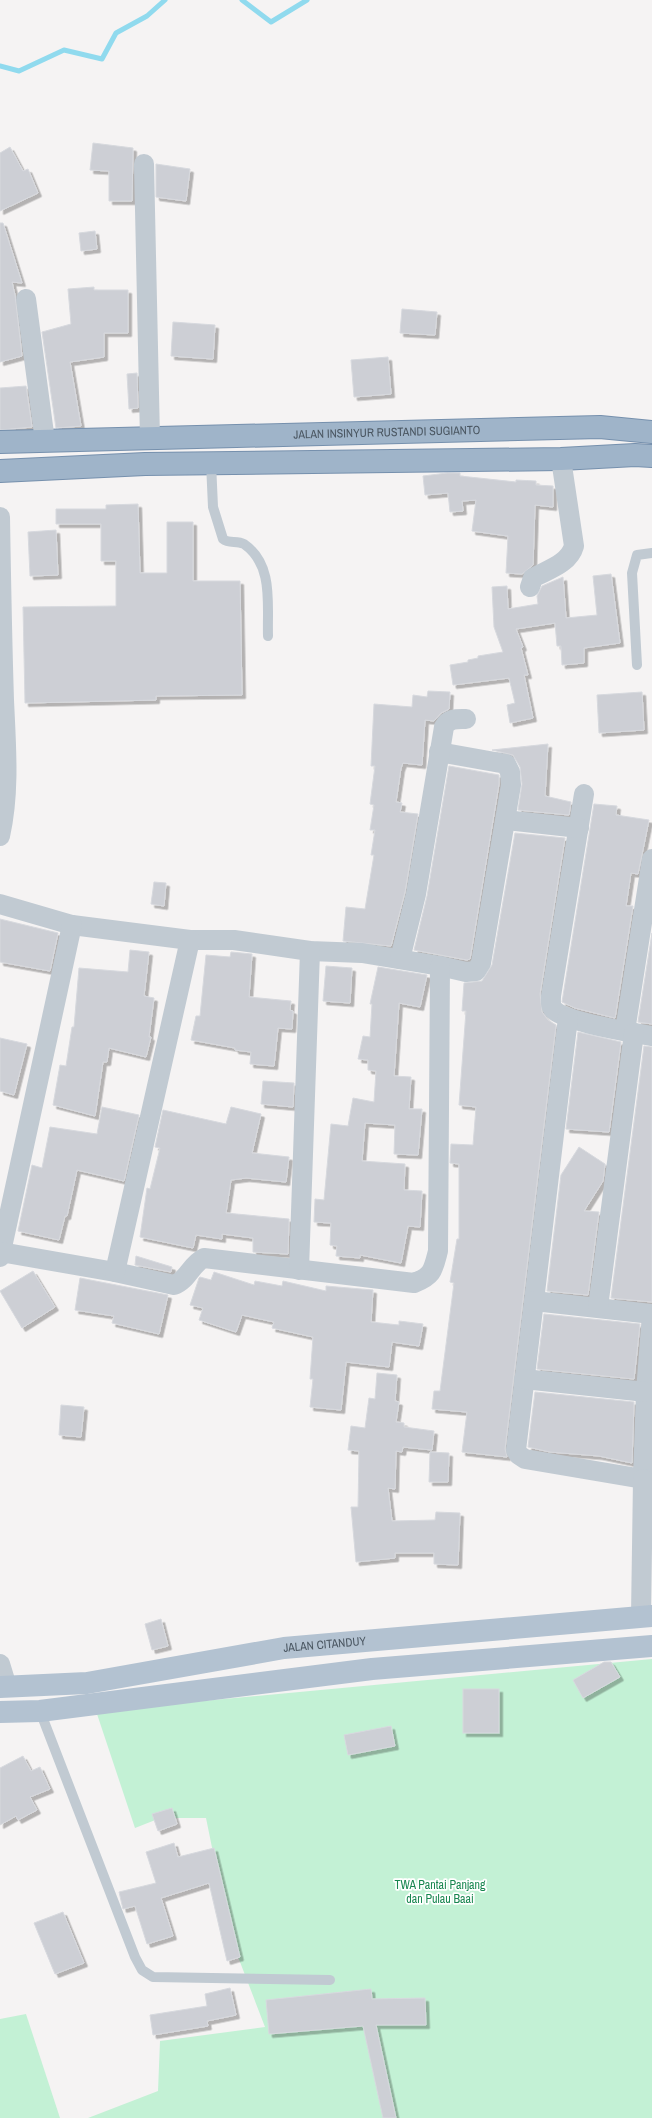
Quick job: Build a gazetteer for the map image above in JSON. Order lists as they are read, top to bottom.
{
  "streets": {
    "highway": ["JALAN INSINYUR RUSTANDI SUGIANTO"],
    "main road": ["JALAN CITANDUY"]
  },
  "parks": ["TWA Pantai Panjang dan Pulau Baai"]
}
